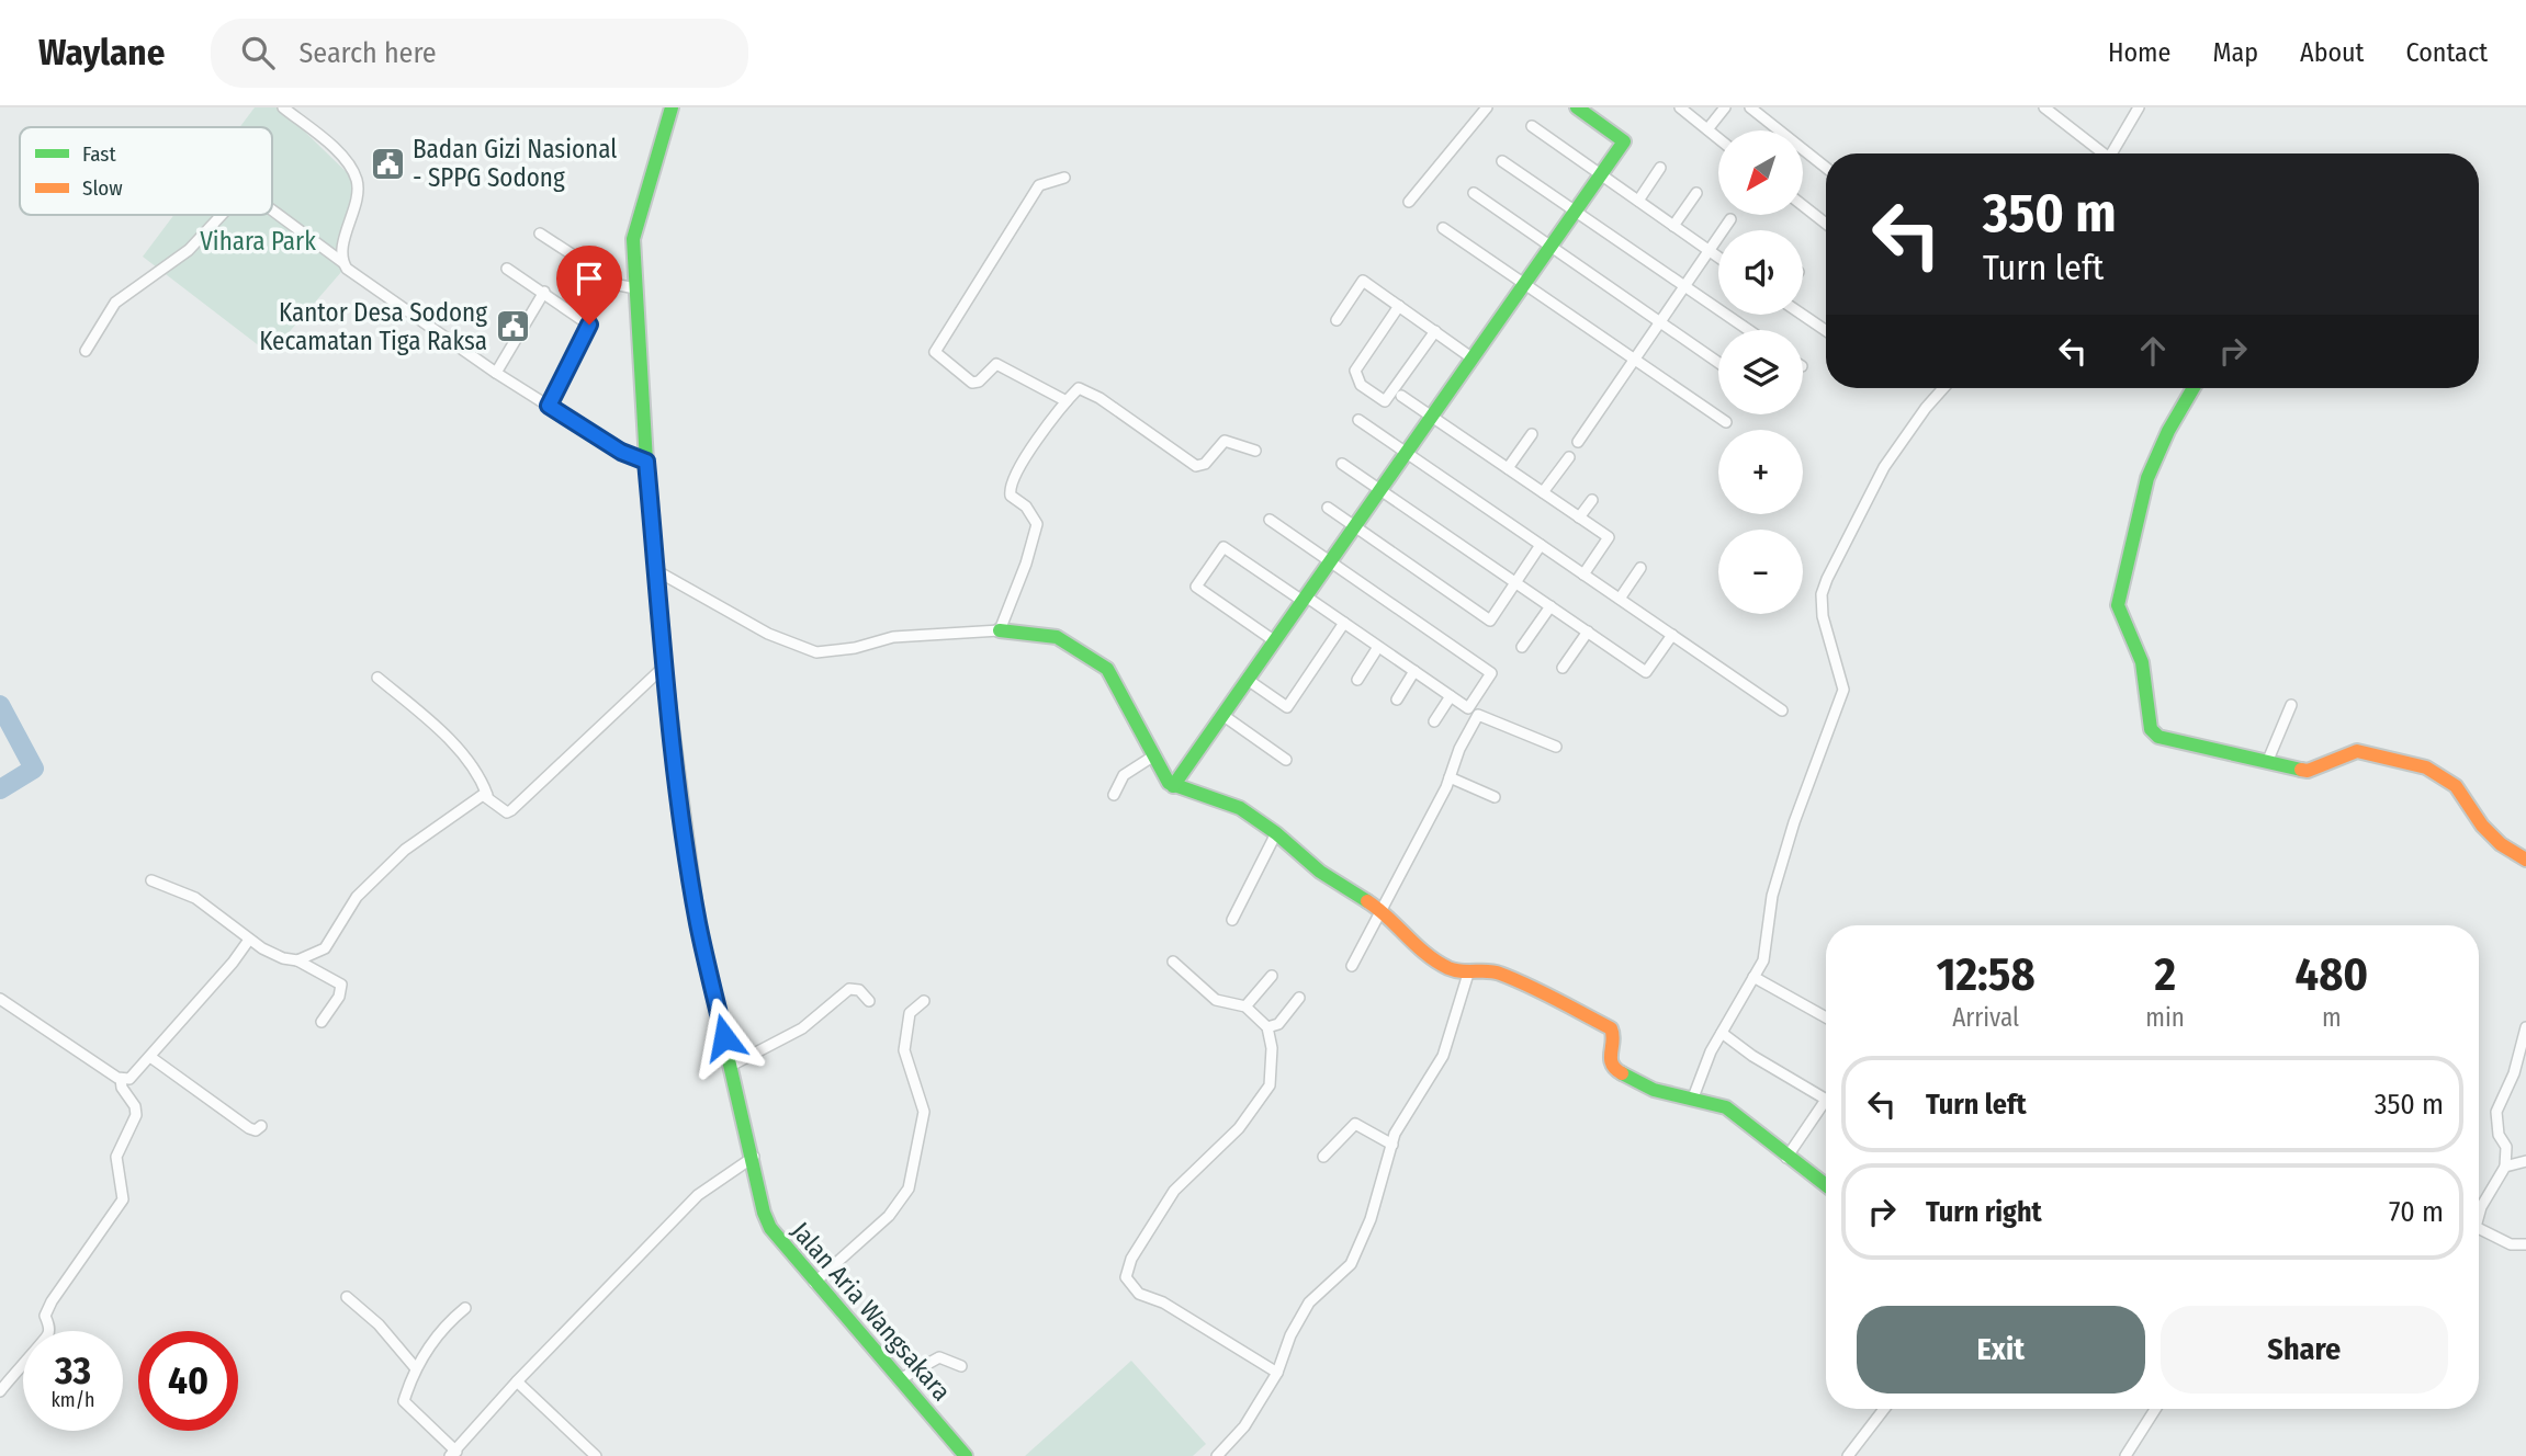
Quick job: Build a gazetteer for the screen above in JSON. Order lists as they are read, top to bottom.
{
  "streets": {
    "street": ["Jalan Aria Wangsakara"]
  },
  "parks": ["Vihara Park"],
  "places": {
    "public building": ["Badan Gizi Nasional - SPPG Sodong", "Kantor Desa Sodong Kecamatan Tiga Raksa"]
  },
  "legend": ["Fast", "Slow"],
  "north": "bottom left",
  "page": {
    "header": "Waylane",
    "search": "Search here",
    "nav": [
      "Home",
      "Map",
      "About",
      "Contact"
    ],
    "map_buttons": ["+", "−"],
    "turn": ["350 m", "Turn left"],
    "eta": [
      "12:58",
      "Arrival",
      "2",
      "min",
      "480",
      "m"
    ],
    "list": [
      {
        "name": "Turn left",
        "value": "350 m"
      },
      {
        "name": "Turn right",
        "value": "70 m"
      }
    ],
    "buttons": ["Exit", "Share"],
    "speed": "33 km/h",
    "limit": "40"
  }
}
